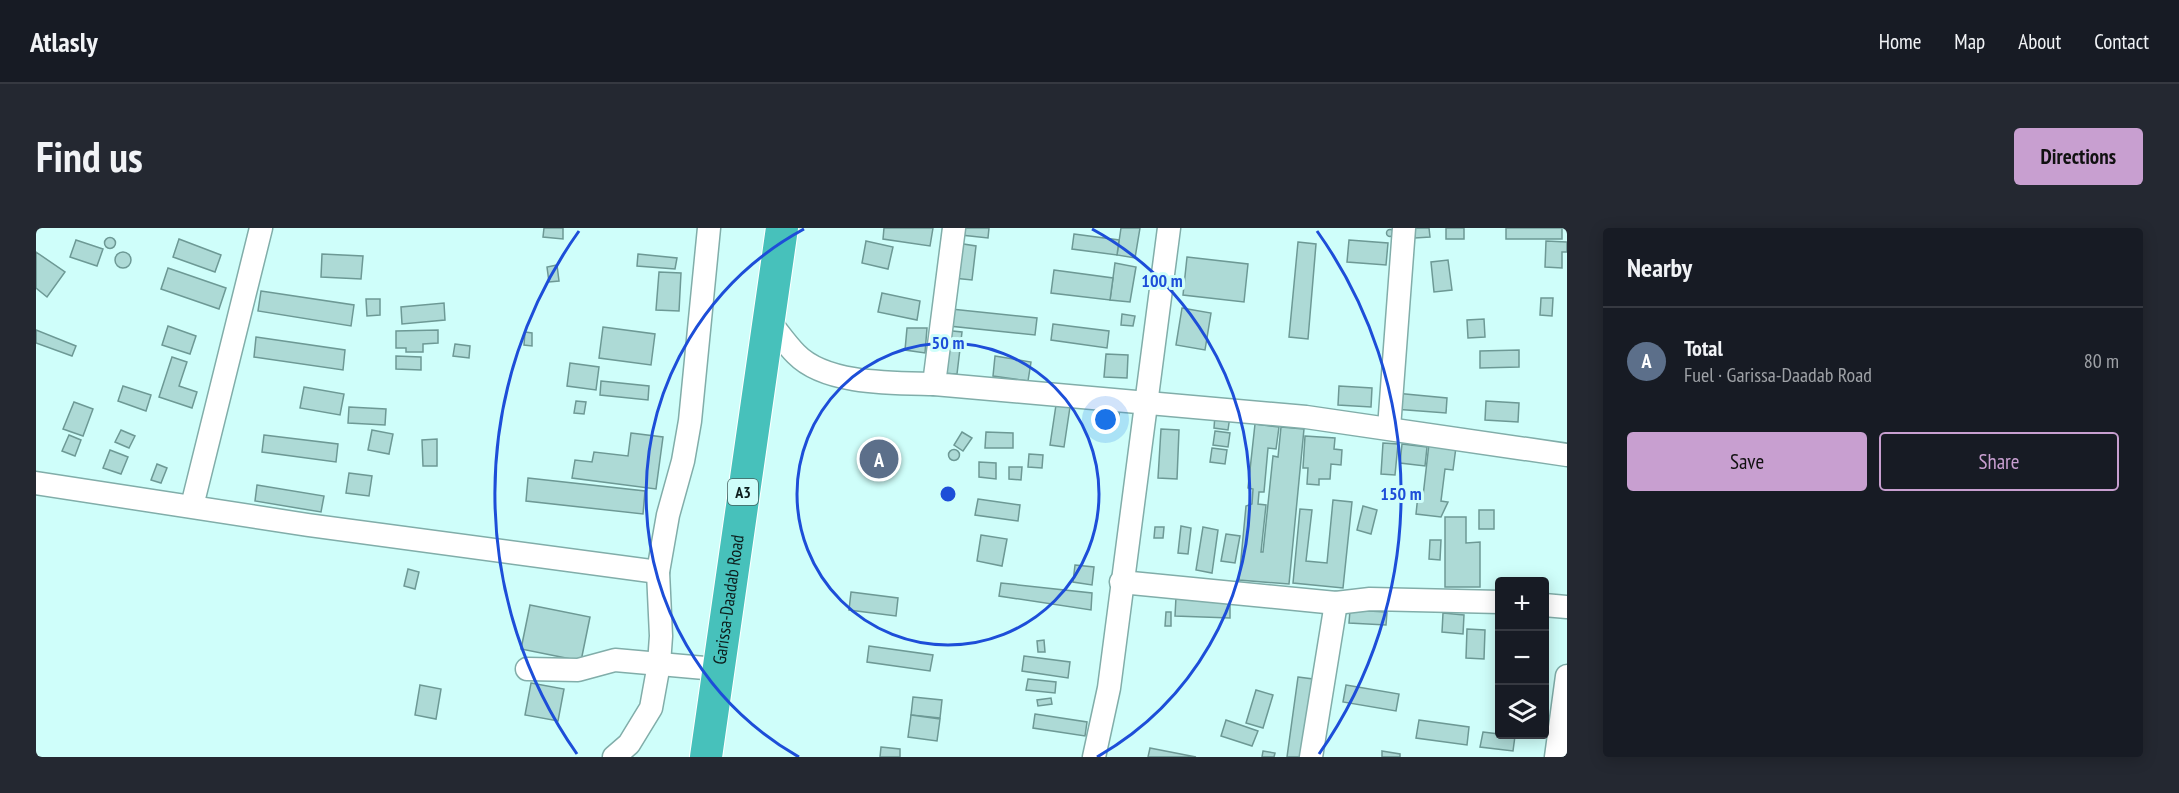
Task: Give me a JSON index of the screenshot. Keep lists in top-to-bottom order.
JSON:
{
  "streets": {
    "highway": ["A3", "Garissa-Daadab Road"]
  },
  "page": {
    "header": "Atlasly",
    "nav": [
      "Home",
      "Map",
      "About",
      "Contact"
    ],
    "buttons": [
      "Directions",
      ["Save", "Share"]
    ],
    "title": "Find us",
    "heading": "Nearby",
    "list": [
      {
        "mark": "A",
        "name": "Total",
        "note": "Fuel · Garissa-Daadab Road",
        "value": "80 m"
      }
    ],
    "pins": "A",
    "map_buttons": ["+", "−"]
  },
  "rings": ["100 m", "50 m", "150 m"]
}
